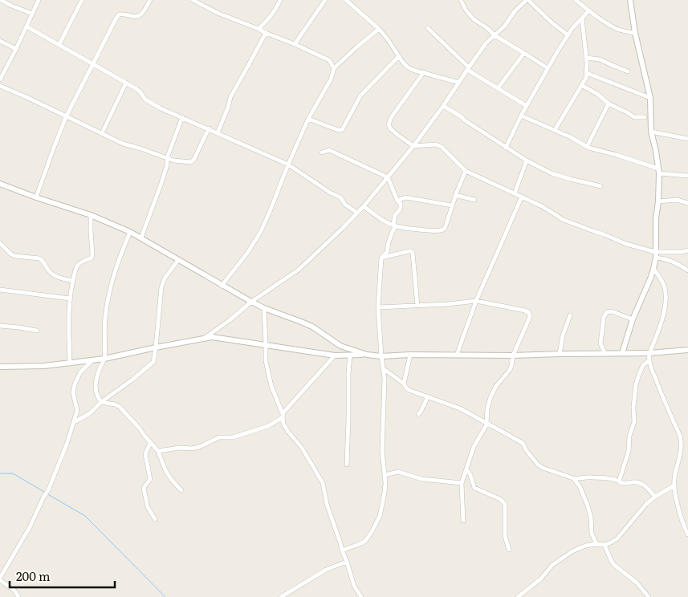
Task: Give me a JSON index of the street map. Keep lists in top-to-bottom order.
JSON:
{
  "scale_bar": "200 m"
}
